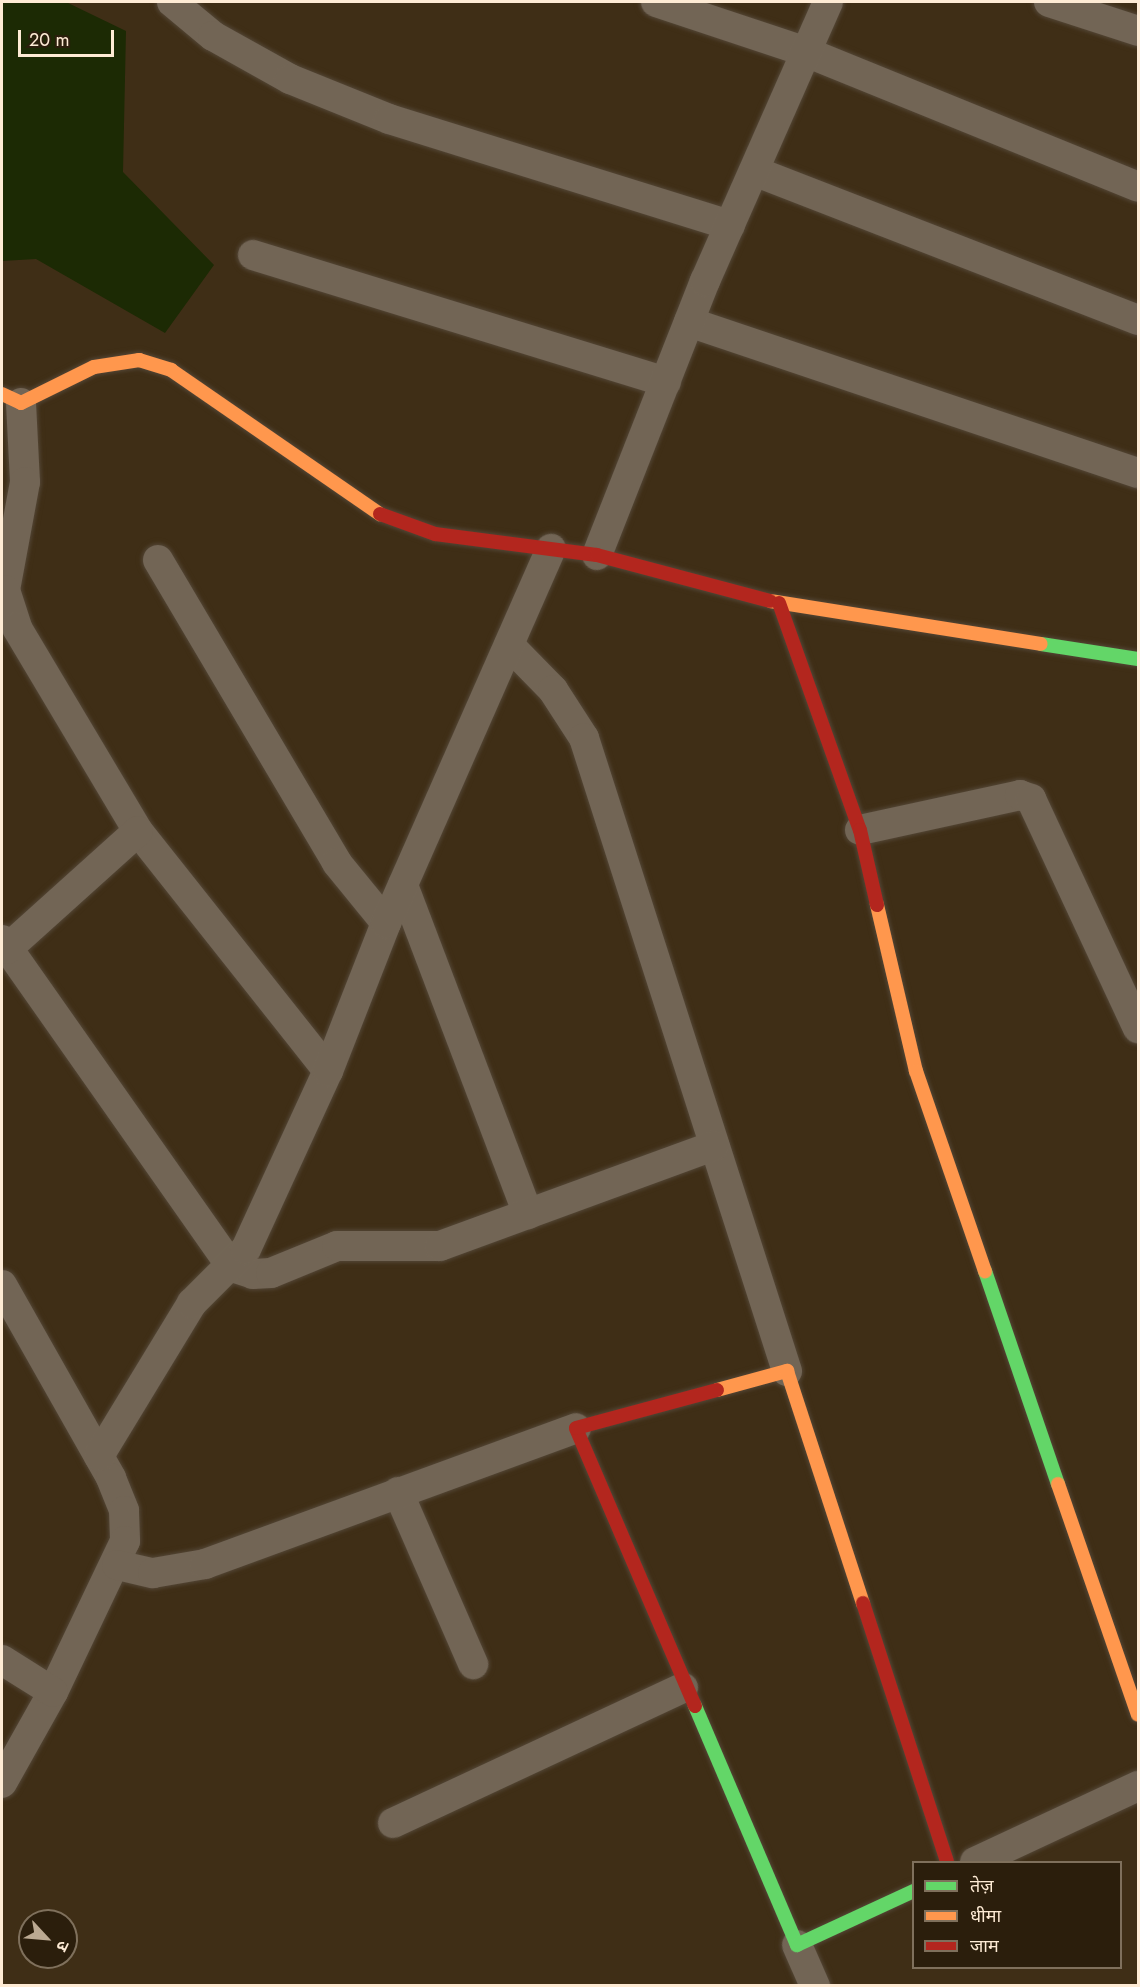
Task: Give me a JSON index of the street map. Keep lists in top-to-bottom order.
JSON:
{
  "legend": ["तेज़", "धीमा", "जाम"],
  "scale_bar": "20 m",
  "north": "bottom right"
}
